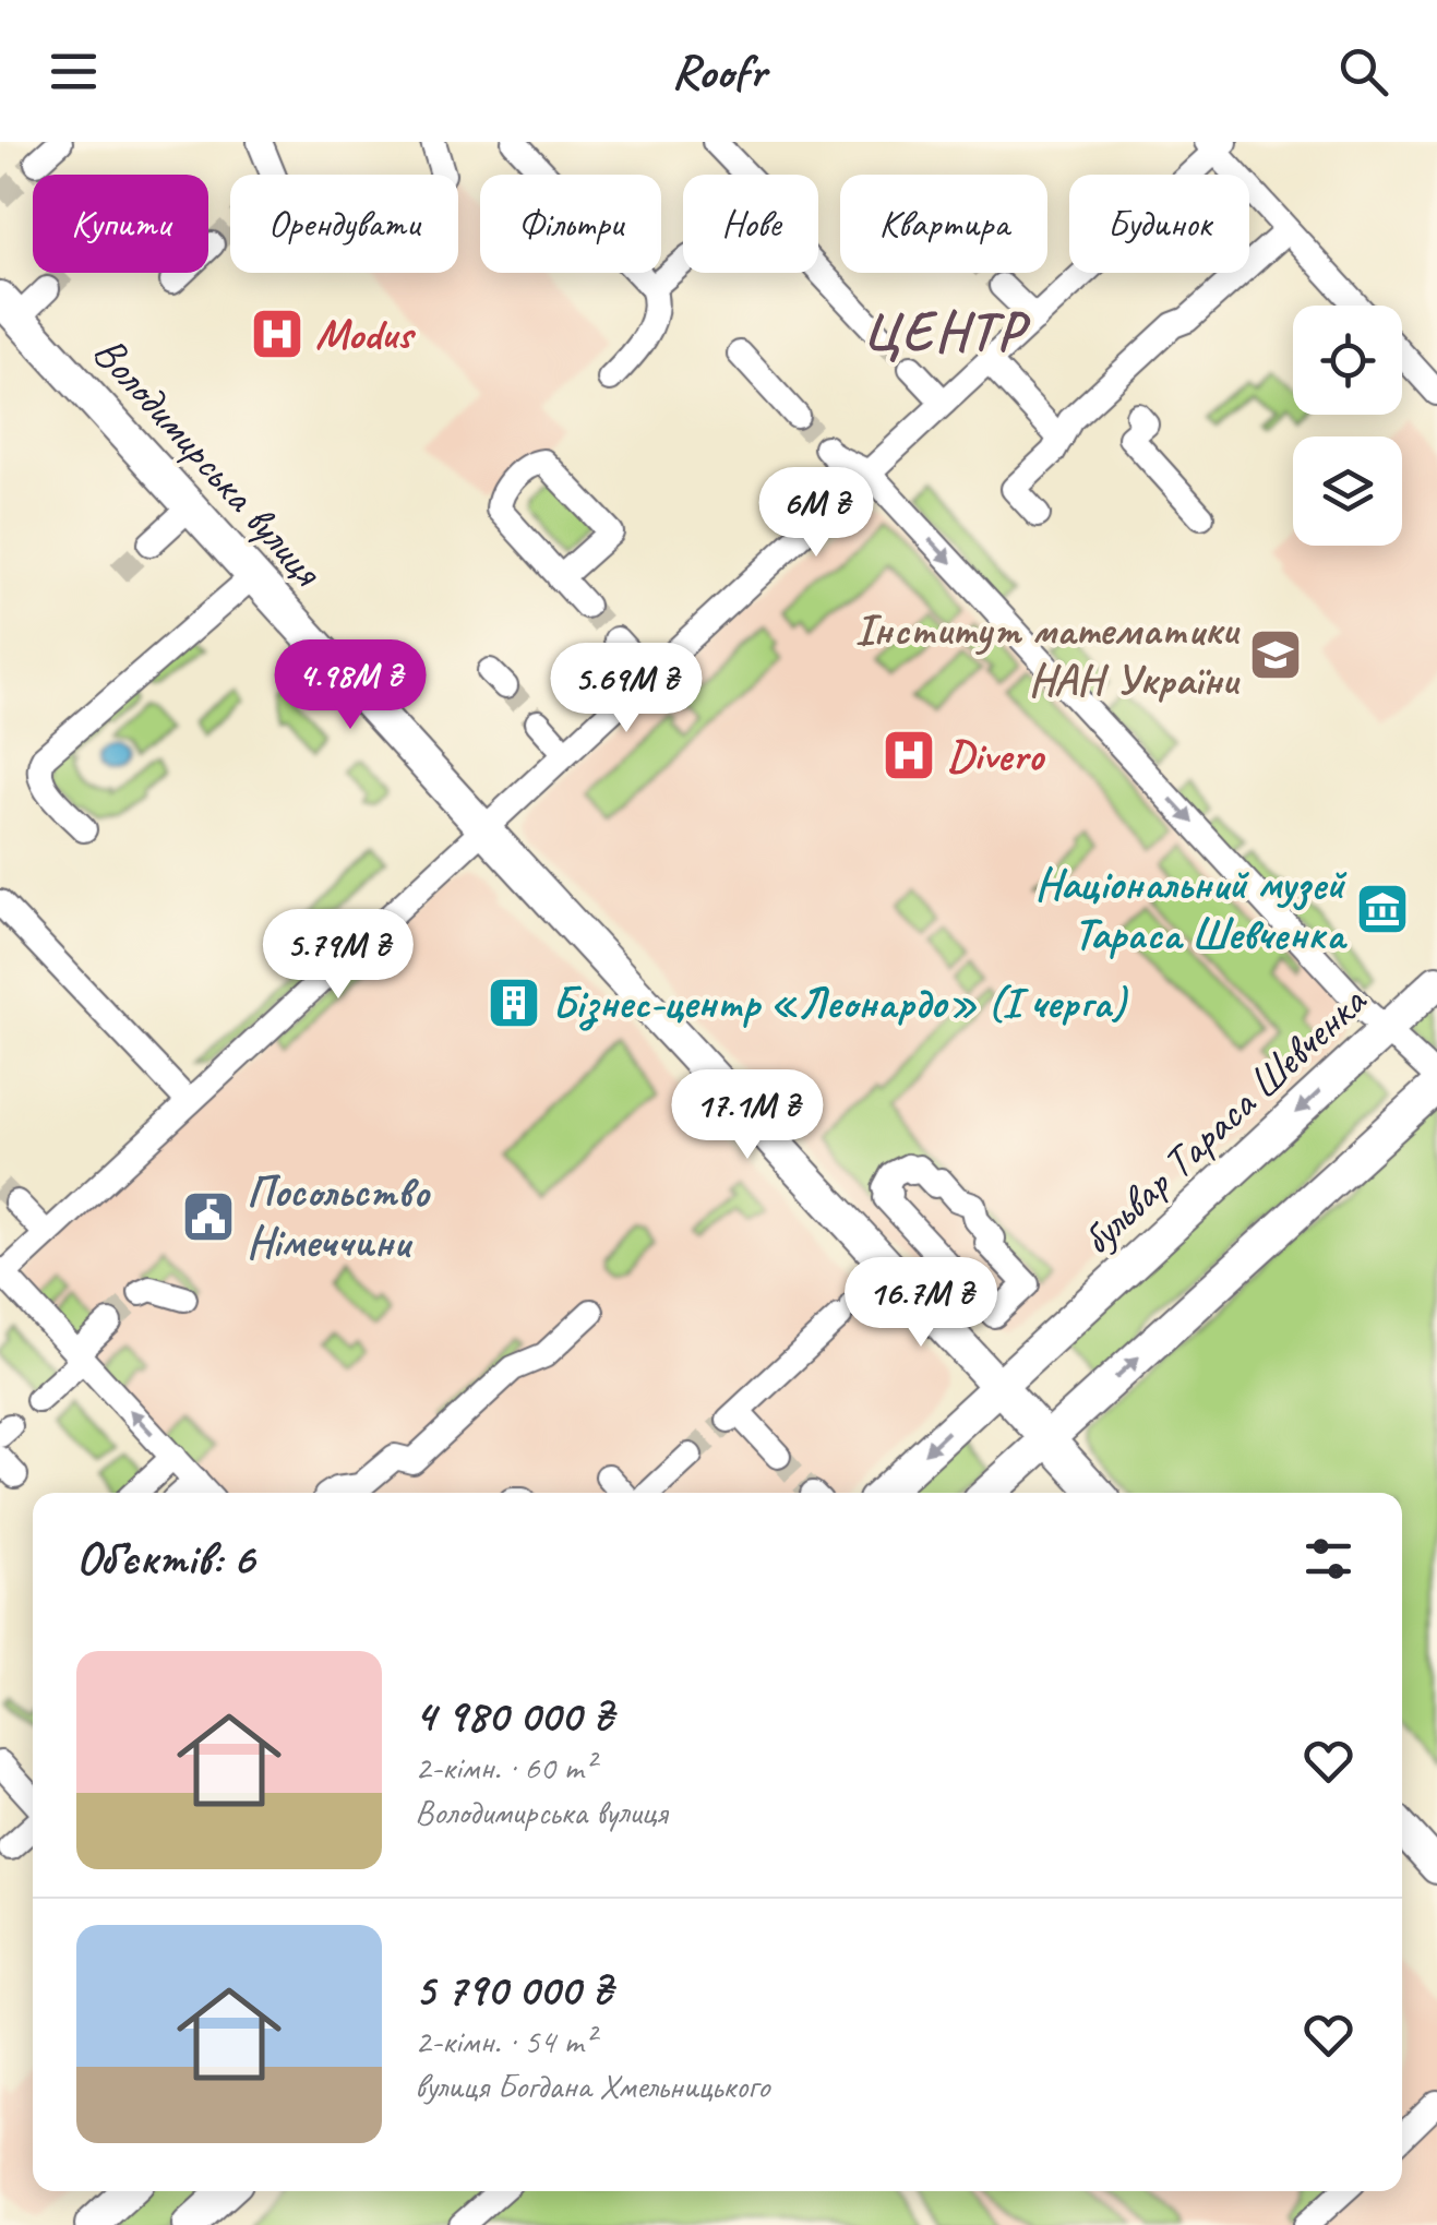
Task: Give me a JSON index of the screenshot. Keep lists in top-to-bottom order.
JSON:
{
  "streets": {
    "main road": ["Володимирська вулиця", "бульвар Тараса Шевченка"]
  },
  "crossings": [
    ["Володимирська вулиця", "бульвар Тараса Шевченка"]
  ],
  "districts": ["ЦЕНТР"],
  "places": {
    "hospital": ["Modus", "Divero"],
    "school or university": ["Інститут математики НАН України"],
    "museum": ["Національний музей Тараса Шевченка"],
    "building": ["Бізнес-центр «Леонардо» (I черга)"],
    "public building": ["Посольство Німеччини"]
  },
  "page": {
    "header": "Roofr",
    "chip": [
      "Купити",
      "Орендувати",
      "Фільтри",
      "Нове",
      "Квартира",
      "Будинок"
    ],
    "price": [
      "6M ₴",
      "4.98M ₴",
      "5.69M ₴",
      "5.79M ₴",
      "17.1M ₴",
      "16.7M ₴"
    ],
    "heading": "Об’єктів: 6",
    "list": [
      {
        "name": "4 980 000 ₴",
        "note": "2-кімн. · 60 m² · Володимирська вулиця"
      },
      {
        "name": "5 790 000 ₴",
        "note": "2-кімн. · 54 m² · вулиця Богдана Хмельницького"
      }
    ]
  }
}
